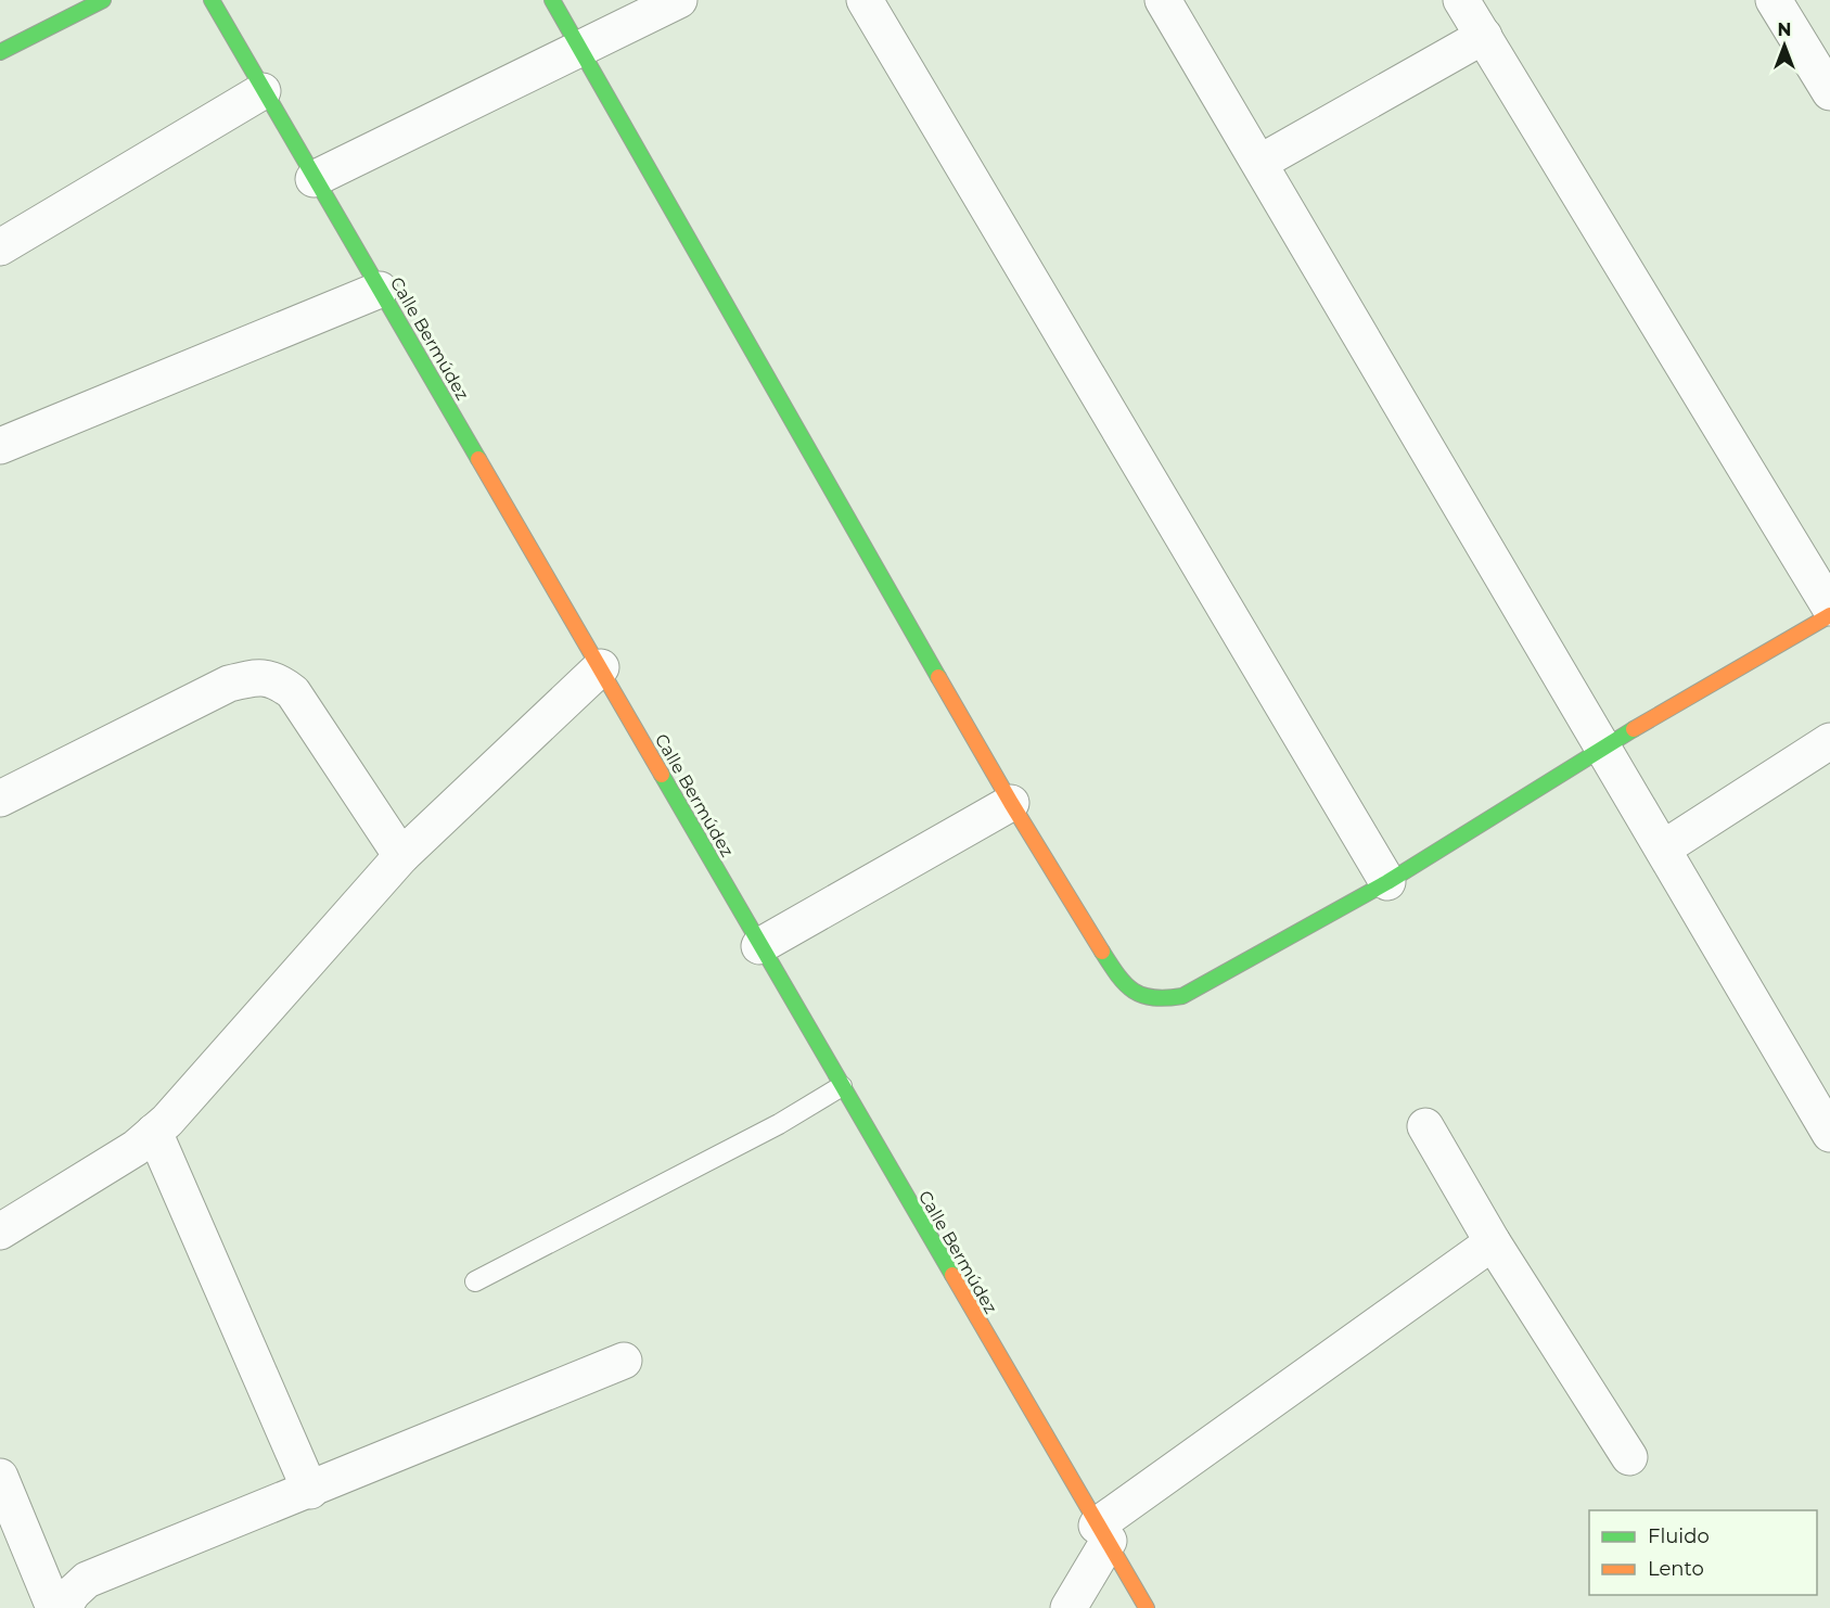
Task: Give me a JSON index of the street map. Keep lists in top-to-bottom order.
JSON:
{
  "streets": {
    "street": ["Calle Bermúdez"]
  },
  "legend": ["Fluido", "Lento"],
  "north": "top"
}
